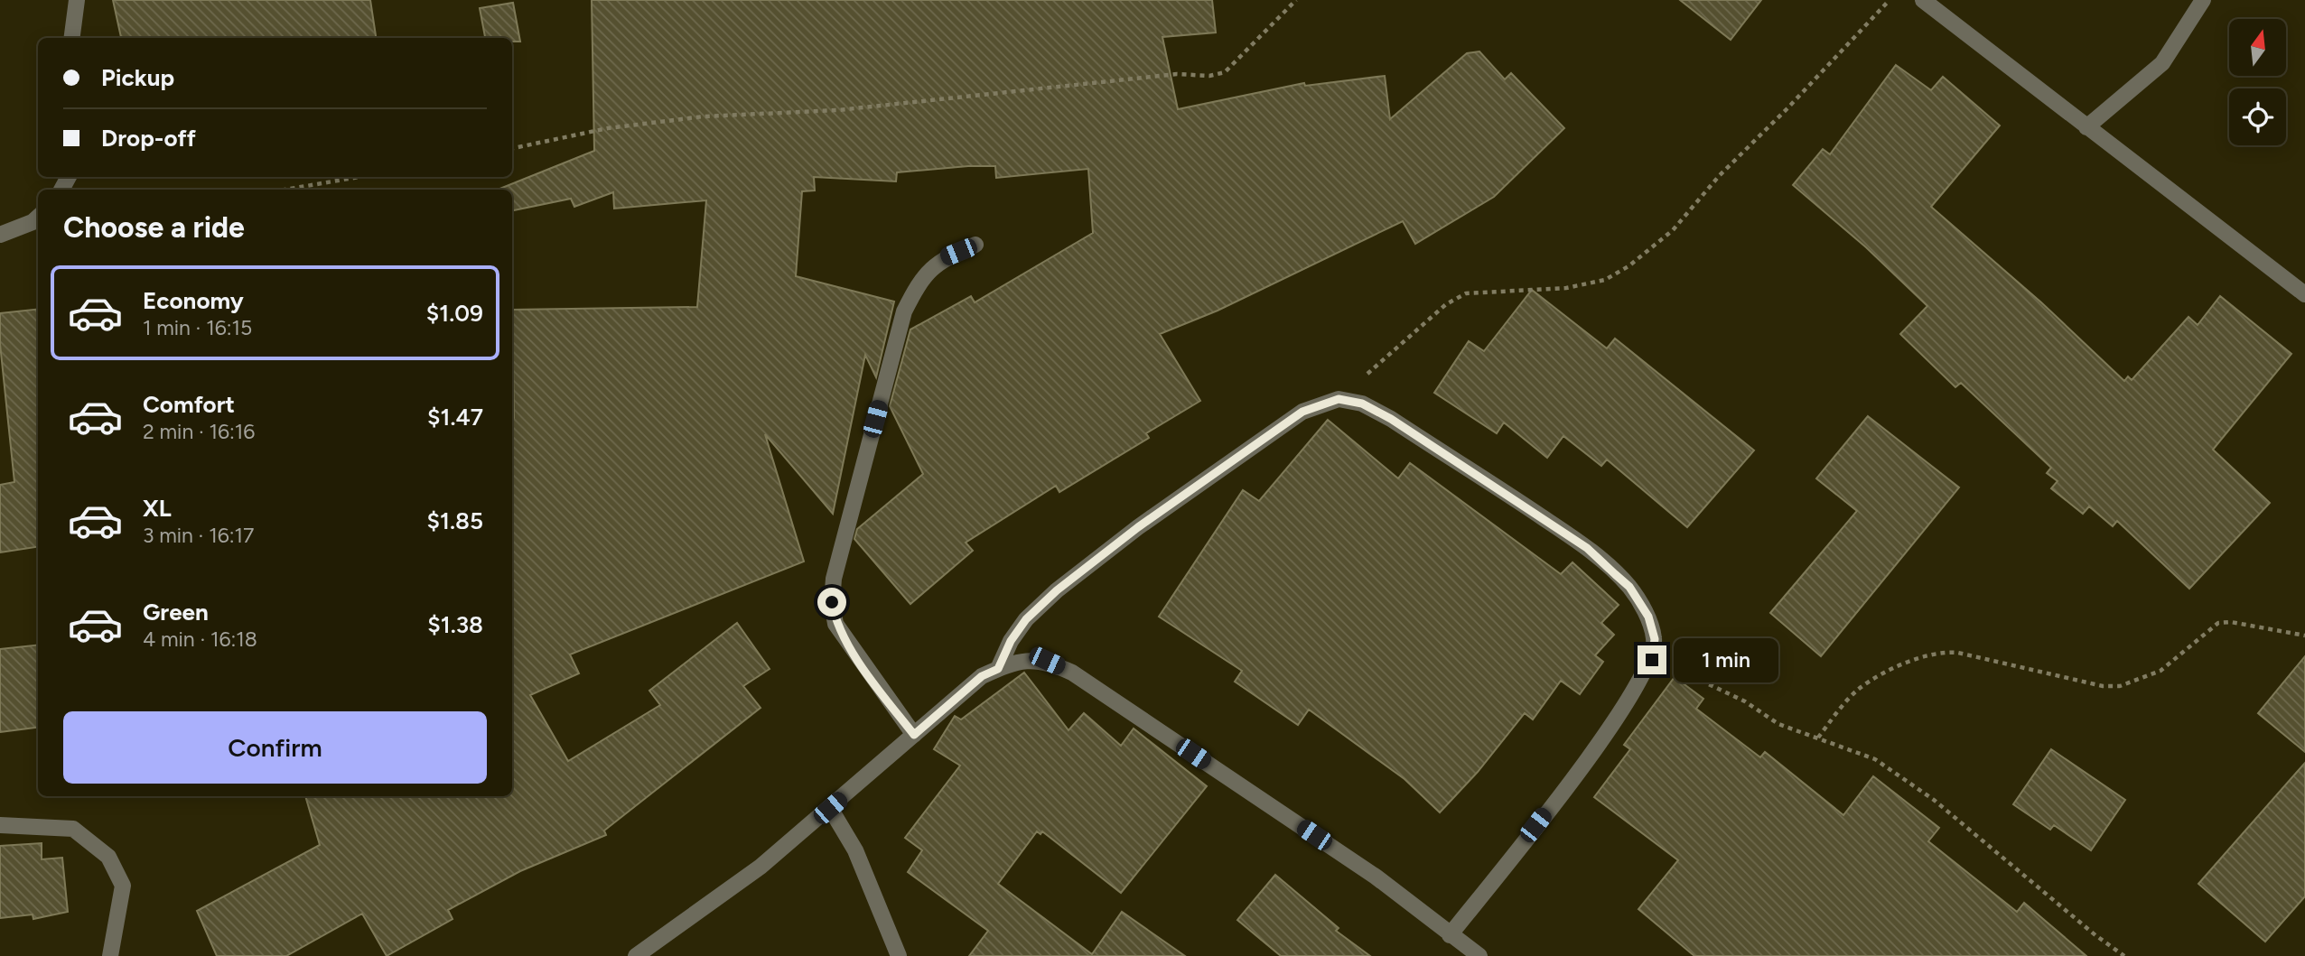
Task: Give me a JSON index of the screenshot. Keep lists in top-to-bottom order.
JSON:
{
  "north": "top",
  "page": {
    "banner": ["Pickup", "Drop-off"],
    "heading": "Choose a ride",
    "list": [
      {
        "name": "Economy",
        "note": "1 min · 16:15",
        "value": "$1.09"
      },
      {
        "name": "Comfort",
        "note": "2 min · 16:16",
        "value": "$1.47"
      },
      {
        "name": "XL",
        "note": "3 min · 16:17",
        "value": "$1.85"
      },
      {
        "name": "Green",
        "note": "4 min · 16:18",
        "value": "$1.38"
      }
    ],
    "bubble": "1 min",
    "buttons": "Confirm"
  }
}
